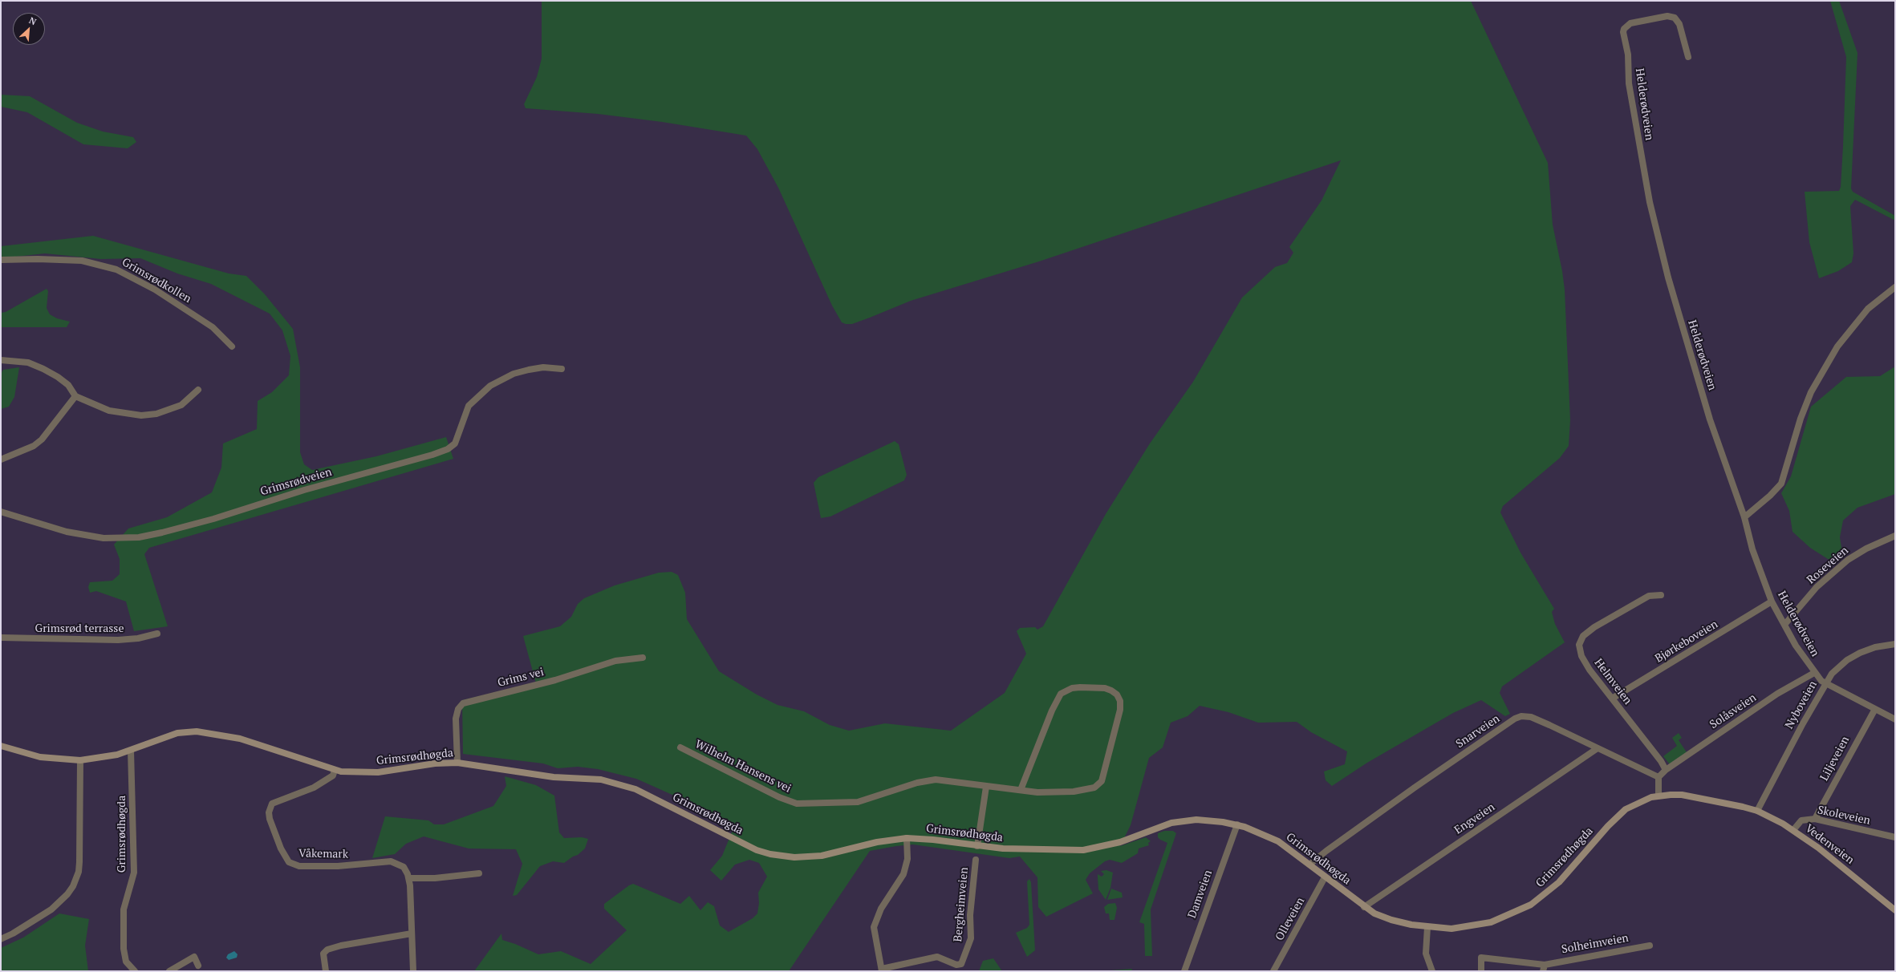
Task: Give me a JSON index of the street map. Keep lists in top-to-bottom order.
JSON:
{
  "streets": {
    "main road": ["Grimsrødhøgda", "Vedenveien"],
    "street": [
      "Helderødveien",
      "Grimsrødkollen",
      "Grimsrødveien",
      "Roseveien",
      "Grimsrød terrasse",
      "Bjørkeboveien",
      "Grims vei",
      "Helmveien",
      "Nyboveien",
      "Solåsveien",
      "Snarveien",
      "Liljeveien",
      "Wilhelm Hansens vei",
      "Skoleveien",
      "Engveien",
      "Våkemark",
      "Damveien",
      "Bergheimveien",
      "Olleveien",
      "Solheimveien"
    ]
  },
  "crossings": [
    ["Helderødveien", "Roseveien"],
    ["Helderødveien", "Bjørkeboveien"],
    ["Helderødveien", "Nyboveien"],
    ["Helderødveien", "Solåsveien"],
    ["Helderødveien", "Liljeveien"],
    ["Bjørkeboveien", "Helmveien"],
    ["Grims vei", "Grimsrødhøgda"],
    ["Helmveien", "Solåsveien"],
    ["Nyboveien", "Vedenveien"],
    ["Snarveien", "Grimsrødhøgda"],
    ["Snarveien", "Engveien"],
    ["Grimsrødhøgda", "Engveien"],
    ["Grimsrødhøgda", "Vedenveien"],
    ["Grimsrødhøgda", "Våkemark"],
    ["Grimsrødhøgda", "Damveien"],
    ["Grimsrødhøgda", "Bergheimveien"],
    ["Grimsrødhøgda", "Olleveien"],
    ["Liljeveien", "Skoleveien"],
    ["Skoleveien", "Vedenveien"]
  ],
  "north": "top right"
}
